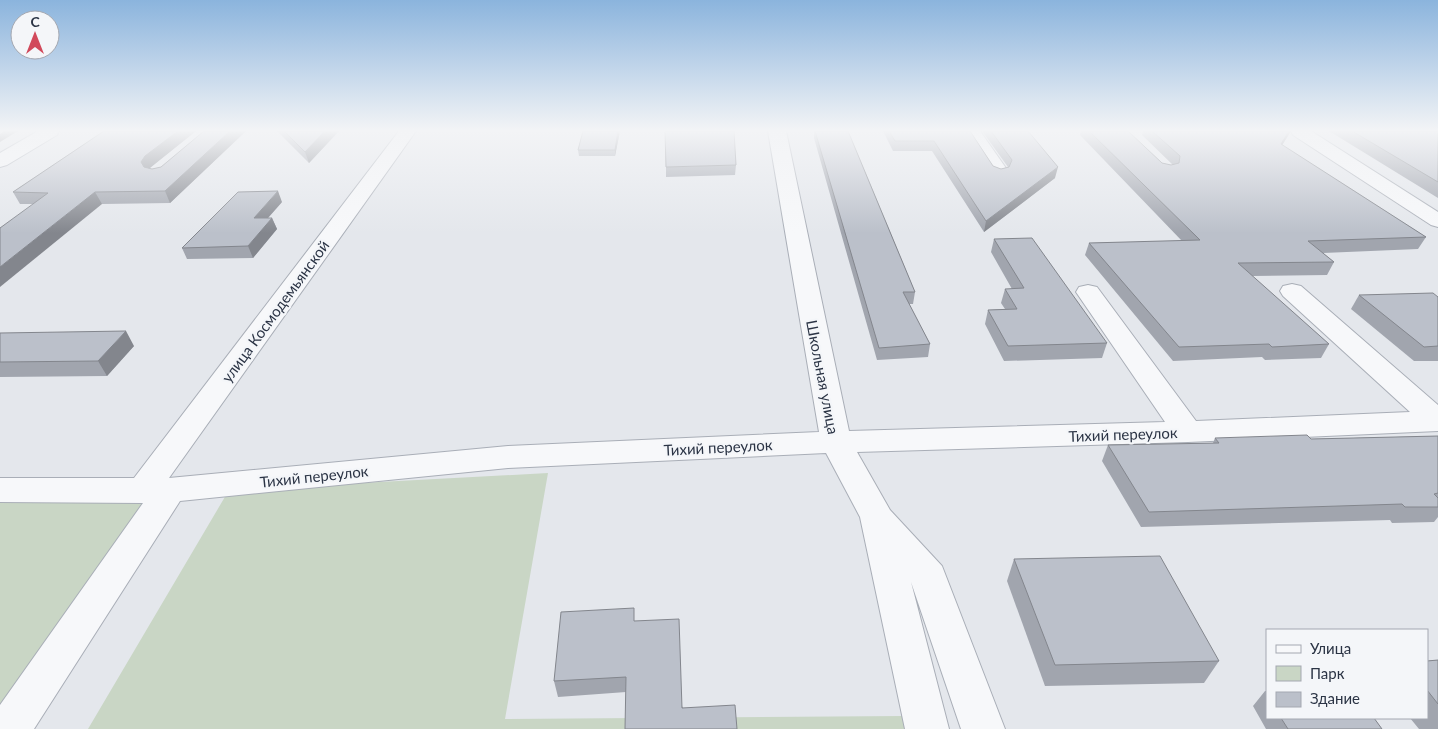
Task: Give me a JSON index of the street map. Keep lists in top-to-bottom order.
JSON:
{
  "streets": {
    "street": ["улица Космодемьянской", "Школьная улица", "Тихий переулок"]
  },
  "crossings": [
    ["улица Космодемьянской", "Тихий переулок"],
    ["Школьная улица", "Тихий переулок"]
  ],
  "legend": ["Улица", "Парк", "Здание"],
  "north": "top"
}
